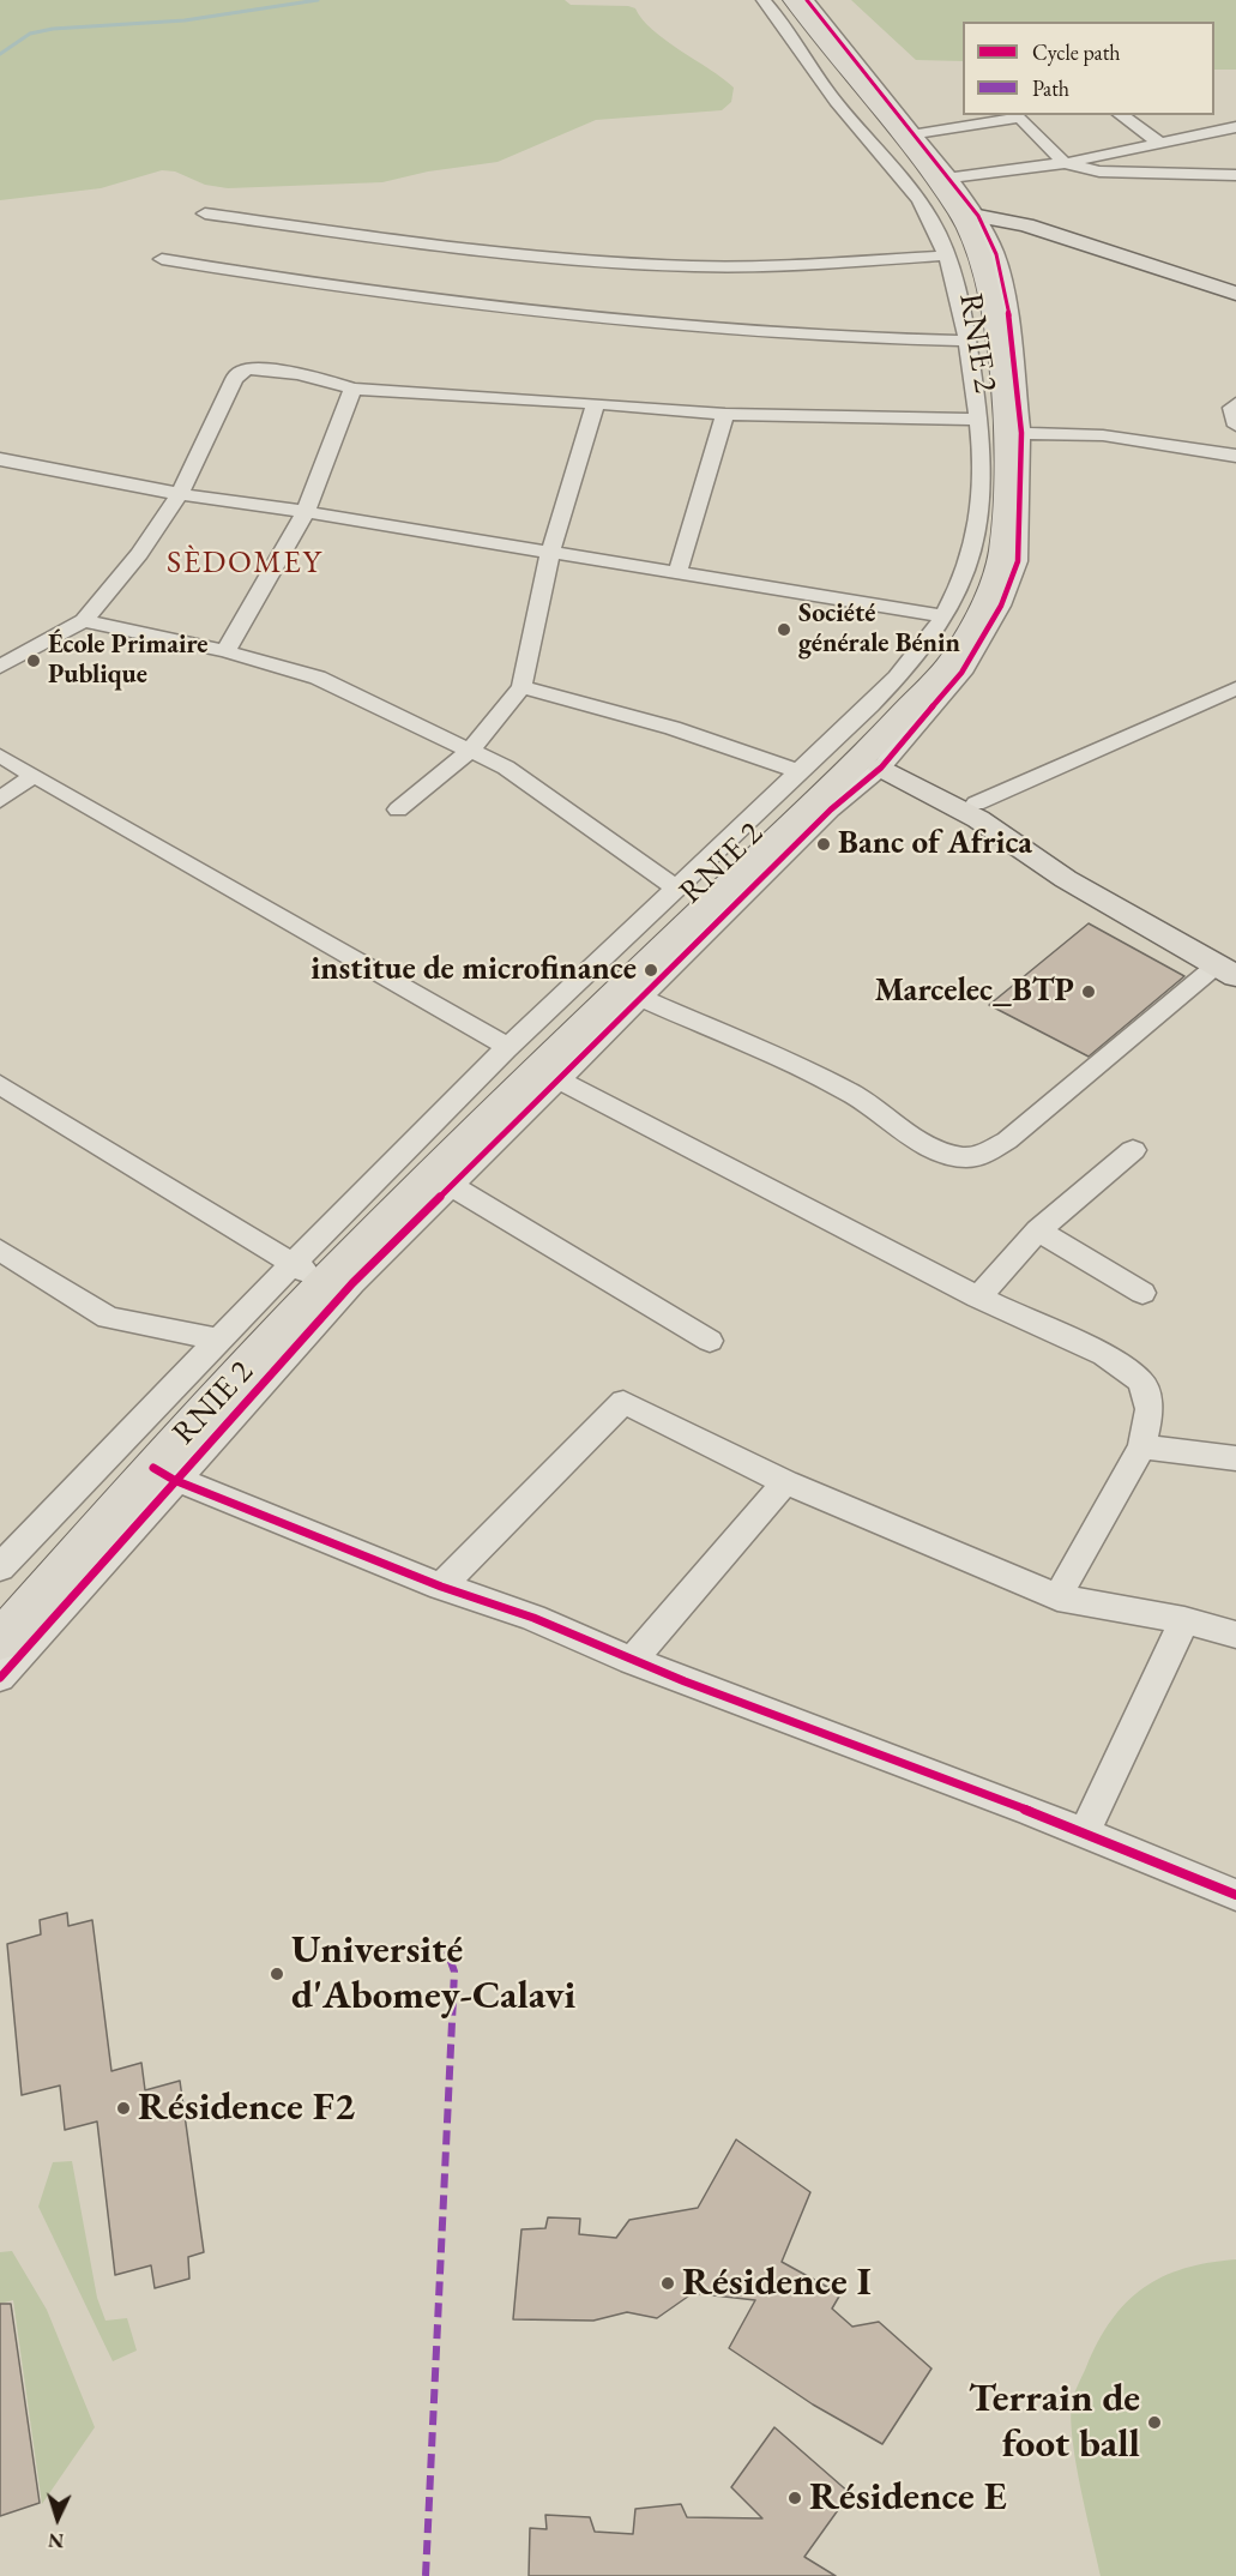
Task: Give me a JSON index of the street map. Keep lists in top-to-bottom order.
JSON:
{
  "streets": {
    "highway": ["RNIE 2"]
  },
  "districts": ["SÈDOMEY"],
  "places": [
    "Société générale Bénin",
    "École Primaire Publique",
    "Banc of Africa",
    "institue de microfinance",
    "Marcelec_BTP",
    "Université d'Abomey-Calavi",
    "Résidence F2",
    "Résidence I",
    "Terrain de foot ball",
    "Résidence E"
  ],
  "legend": ["Cycle path", "Path"],
  "north": "bottom"
}
